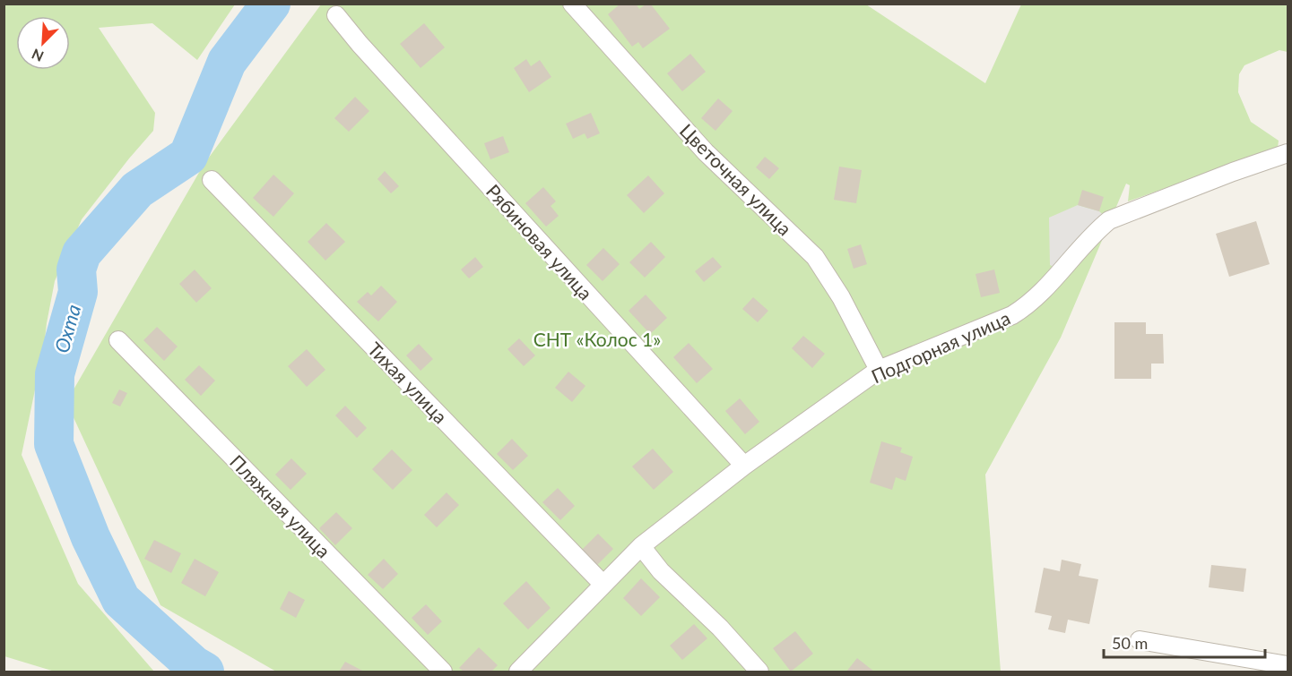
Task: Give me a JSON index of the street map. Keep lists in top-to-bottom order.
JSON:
{
  "streets": {
    "street": [
      "Цветочная улица",
      "Рябиновая улица",
      "Подгорная улица",
      "Тихая улица",
      "Пляжная улица"
    ]
  },
  "crossings": [
    ["Цветочная улица", "Подгорная улица"],
    ["Рябиновая улица", "Подгорная улица"],
    ["Подгорная улица", "Тихая улица"]
  ],
  "water": ["Охта"],
  "parks": ["СНТ «Колос 1»"],
  "scale_bar": "50 m",
  "north": "bottom left"
}
